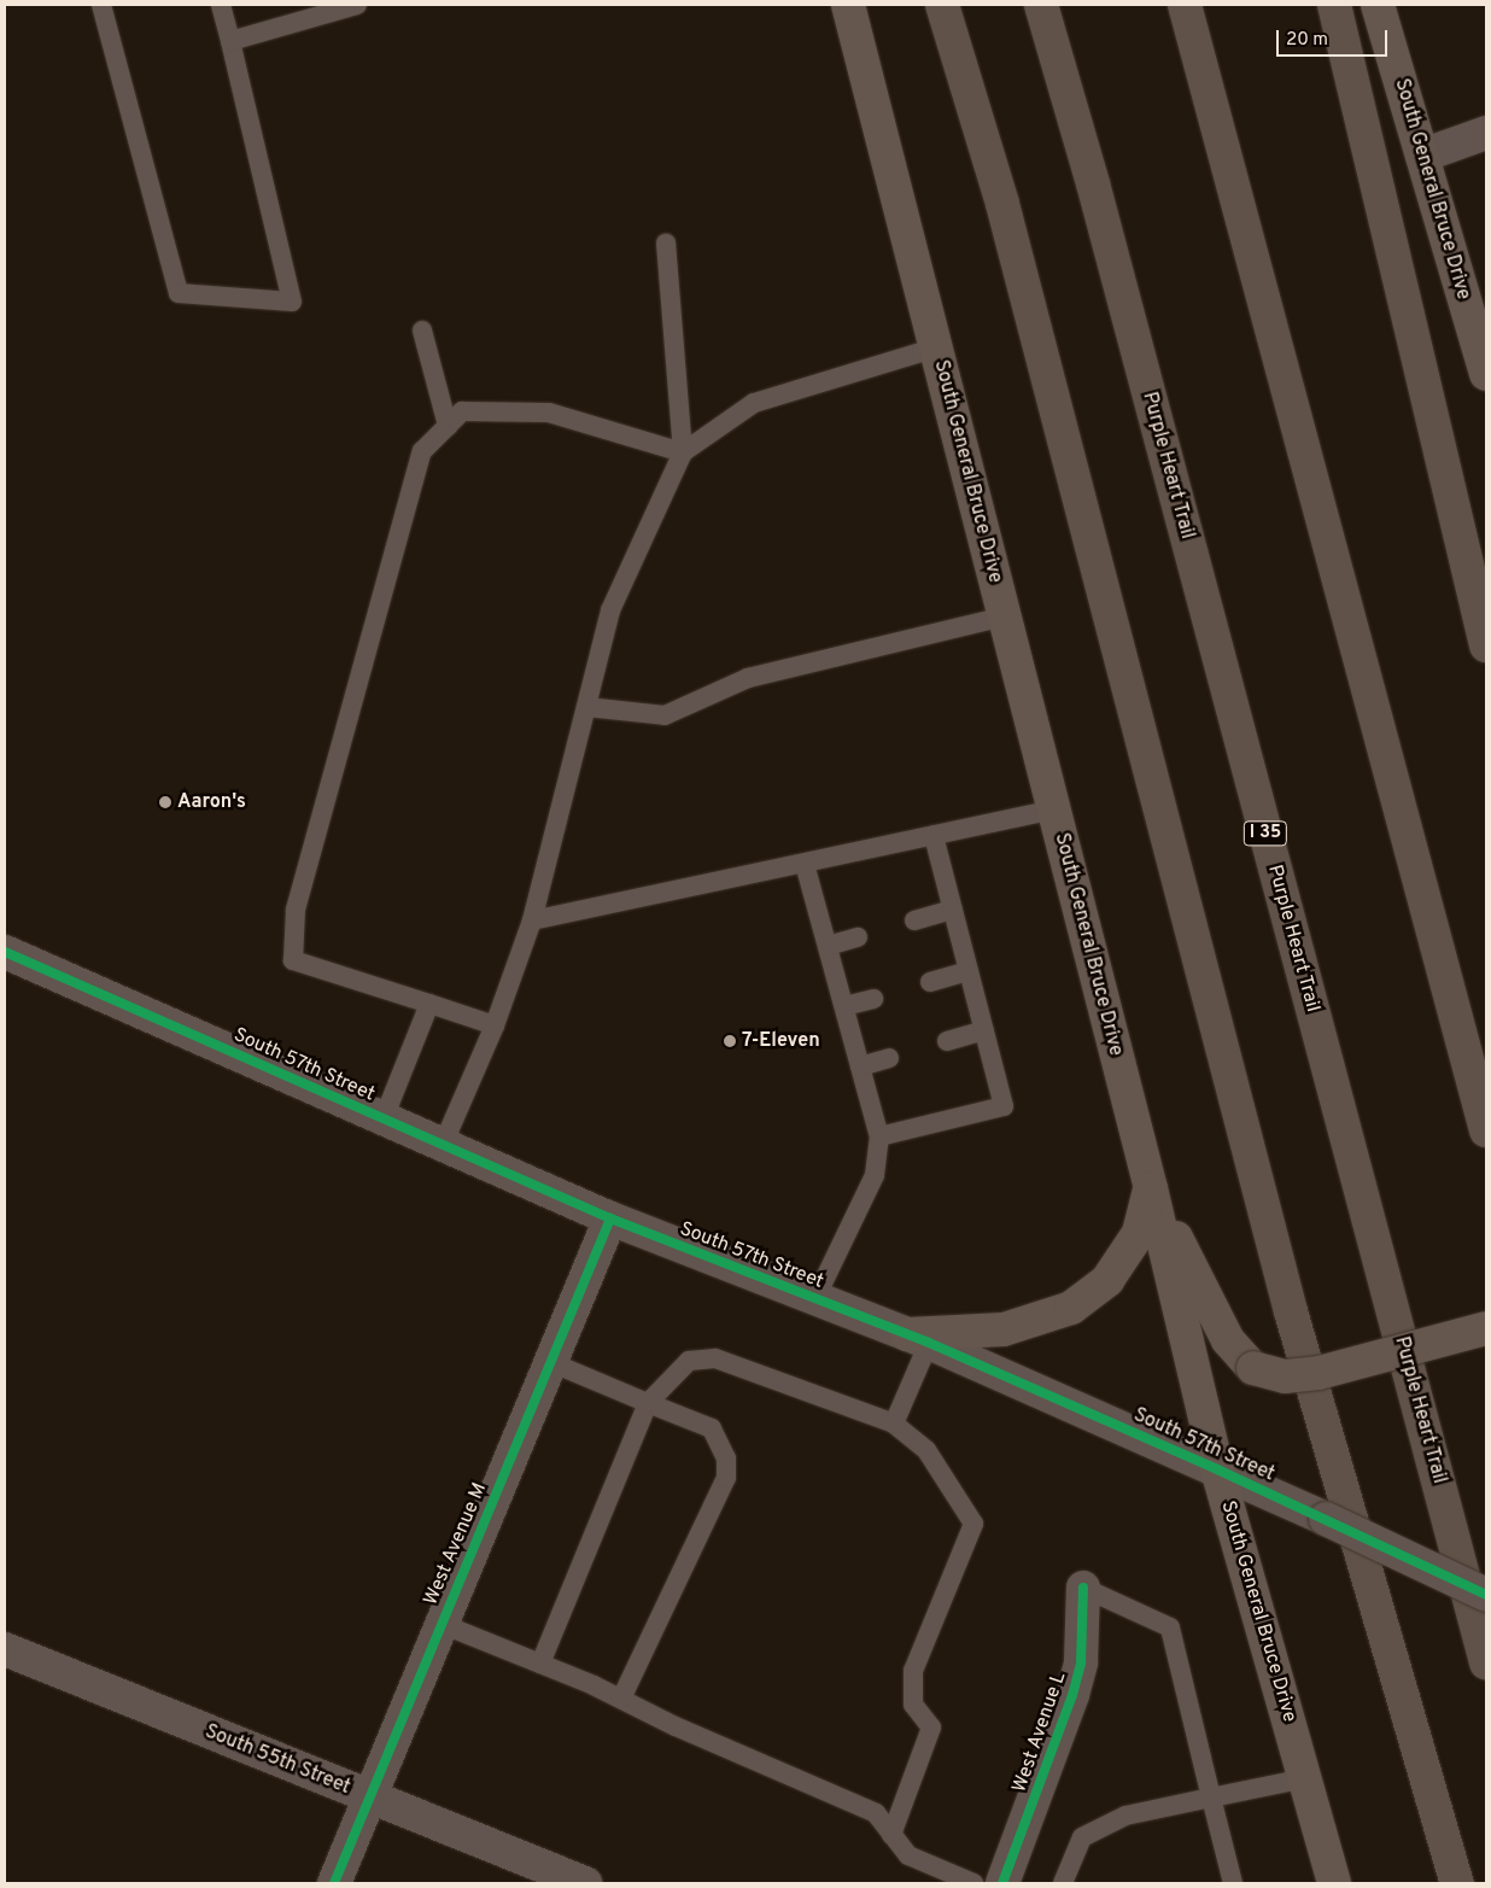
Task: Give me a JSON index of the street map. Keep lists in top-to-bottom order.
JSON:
{
  "streets": {
    "highway": ["Purple Heart Trail", "I 35"],
    "main road": ["South General Bruce Drive"],
    "street": [
      "South 57th Street",
      "West Avenue M",
      "West Avenue L",
      "South 55th Street"
    ]
  },
  "crossings": [
    ["South General Bruce Drive", "South 57th Street"],
    ["South 57th Street", "West Avenue M"],
    ["West Avenue M", "South 55th Street"]
  ],
  "places": ["Aaron's", "7-Eleven"],
  "scale_bar": "20 m"
}
